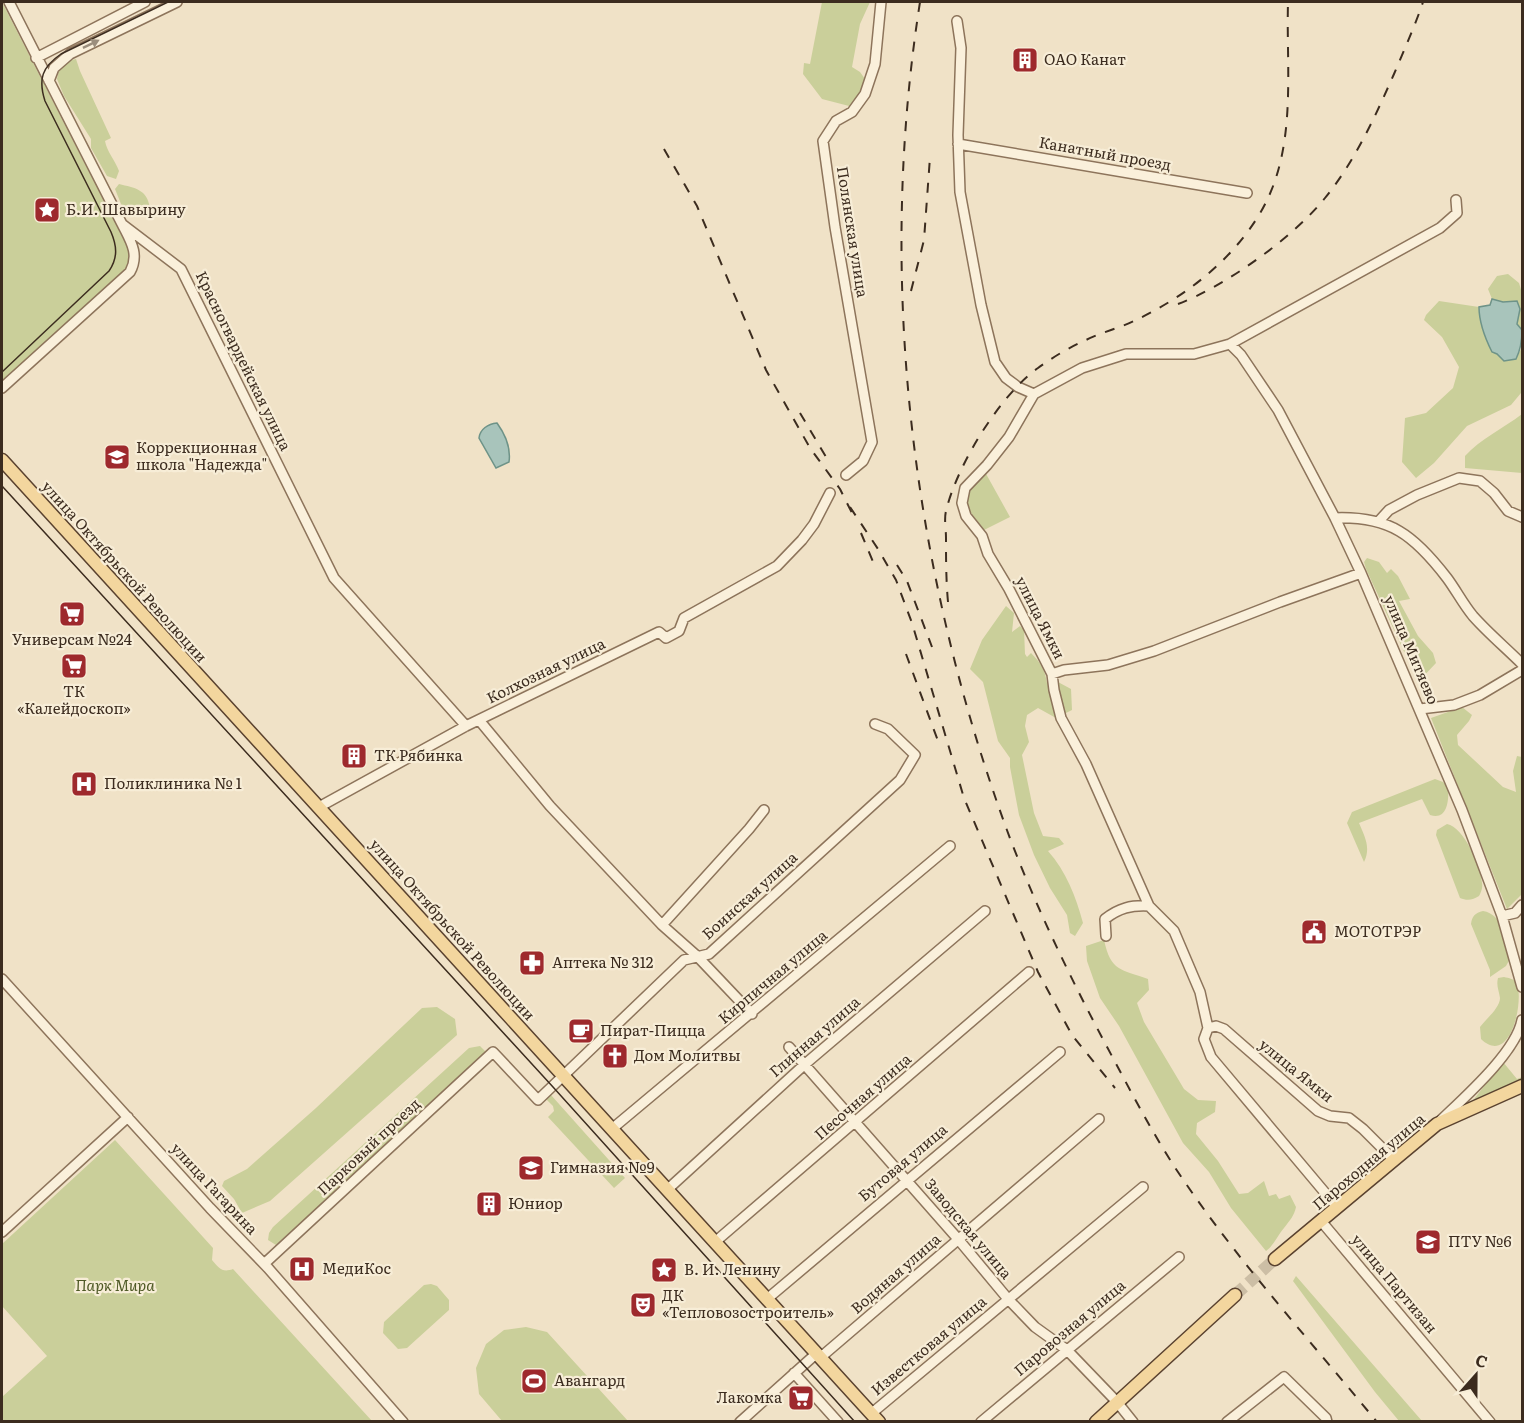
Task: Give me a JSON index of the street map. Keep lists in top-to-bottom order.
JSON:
{
  "streets": {
    "main road": ["улица Октябрьской Революции", "Пароходная улица"],
    "street": [
      "Канатный проезд",
      "Полянская улица",
      "Красногвардейская улица",
      "улица Ямки",
      "улица Митяево",
      "Колхозная улица",
      "Боинская улица",
      "Кирпичная улица",
      "Глинная улица",
      "Песочная улица",
      "Парковый проезд",
      "Бутовая улица",
      "улица Гагарина",
      "Заводская улица",
      "Водяная улица",
      "улица Партизан",
      "Паровозная улица",
      "Известковая улица"
    ]
  },
  "crossings": [
    ["Красногвардейская улица", "Колхозная улица"],
    ["улица Октябрьской Революции", "Колхозная улица"],
    ["улица Октябрьской Революции", "Боинская улица"],
    ["улица Октябрьской Революции", "Кирпичная улица"],
    ["улица Октябрьской Революции", "Глинная улица"],
    ["улица Октябрьской Революции", "Песочная улица"],
    ["улица Октябрьской Революции", "Бутовая улица"],
    ["улица Октябрьской Революции", "Водяная улица"],
    ["улица Октябрьской Революции", "Известковая улица"],
    ["улица Ямки", "Пароходная улица"],
    ["Боинская улица", "Парковый проезд"],
    ["Глинная улица", "Заводская улица"],
    ["Песочная улица", "Заводская улица"],
    ["Парковый проезд", "улица Гагарина"],
    ["Пароходная улица", "улица Партизан"],
    ["Бутовая улица", "Заводская улица"],
    ["Заводская улица", "Водяная улица"],
    ["Заводская улица", "Паровозная улица"],
    ["Заводская улица", "Известковая улица"]
  ],
  "parks": ["Парк Мира"],
  "places": {
    "building": ["ОАО Канат", "ТК Рябинка", "Юниор"],
    "place": ["Б.И. Шавырину", "В. И. Ленину"],
    "school or university": ["Коррекционная школа \"Надежда\"", "Гимназия №9", "ПТУ №6"],
    "supermarket": ["Универсам №24", "ТК «Калейдоскоп»", "Лакомка"],
    "hospital": ["Поликлиника № 1", "МедиКос"],
    "public building": ["МОТОТРЭР"],
    "pharmacy": ["Аптека № 312"],
    "cafe": ["Пират-Пицца"],
    "church": ["Дом Молитвы"],
    "theatre": ["ДК «Тепловозостроитель»"],
    "sports": ["Авангард"]
  },
  "north": "top"
}
